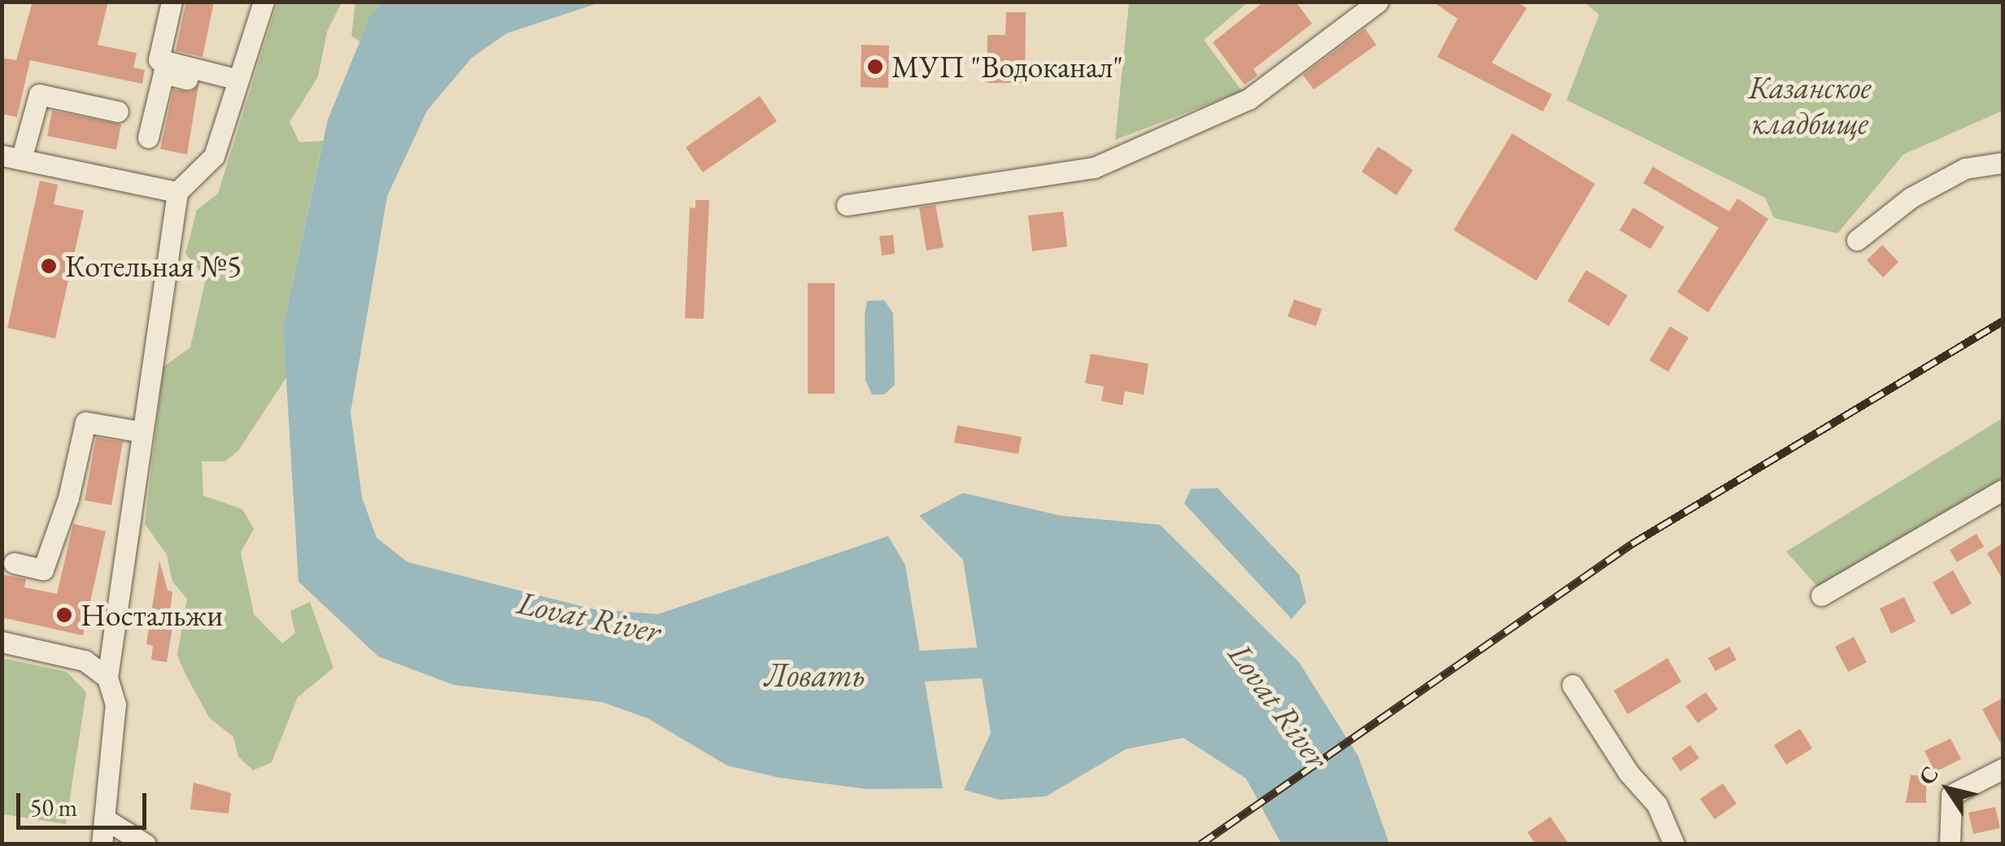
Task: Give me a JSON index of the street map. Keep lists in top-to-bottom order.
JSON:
{
  "water": ["Lovat River", "Ловать"],
  "parks": ["Казанское кладбище"],
  "places": ["МУП \"Водоканал\"", "Котельная №5", "Ностальжи"],
  "scale_bar": "50 m",
  "north": "top left"
}
